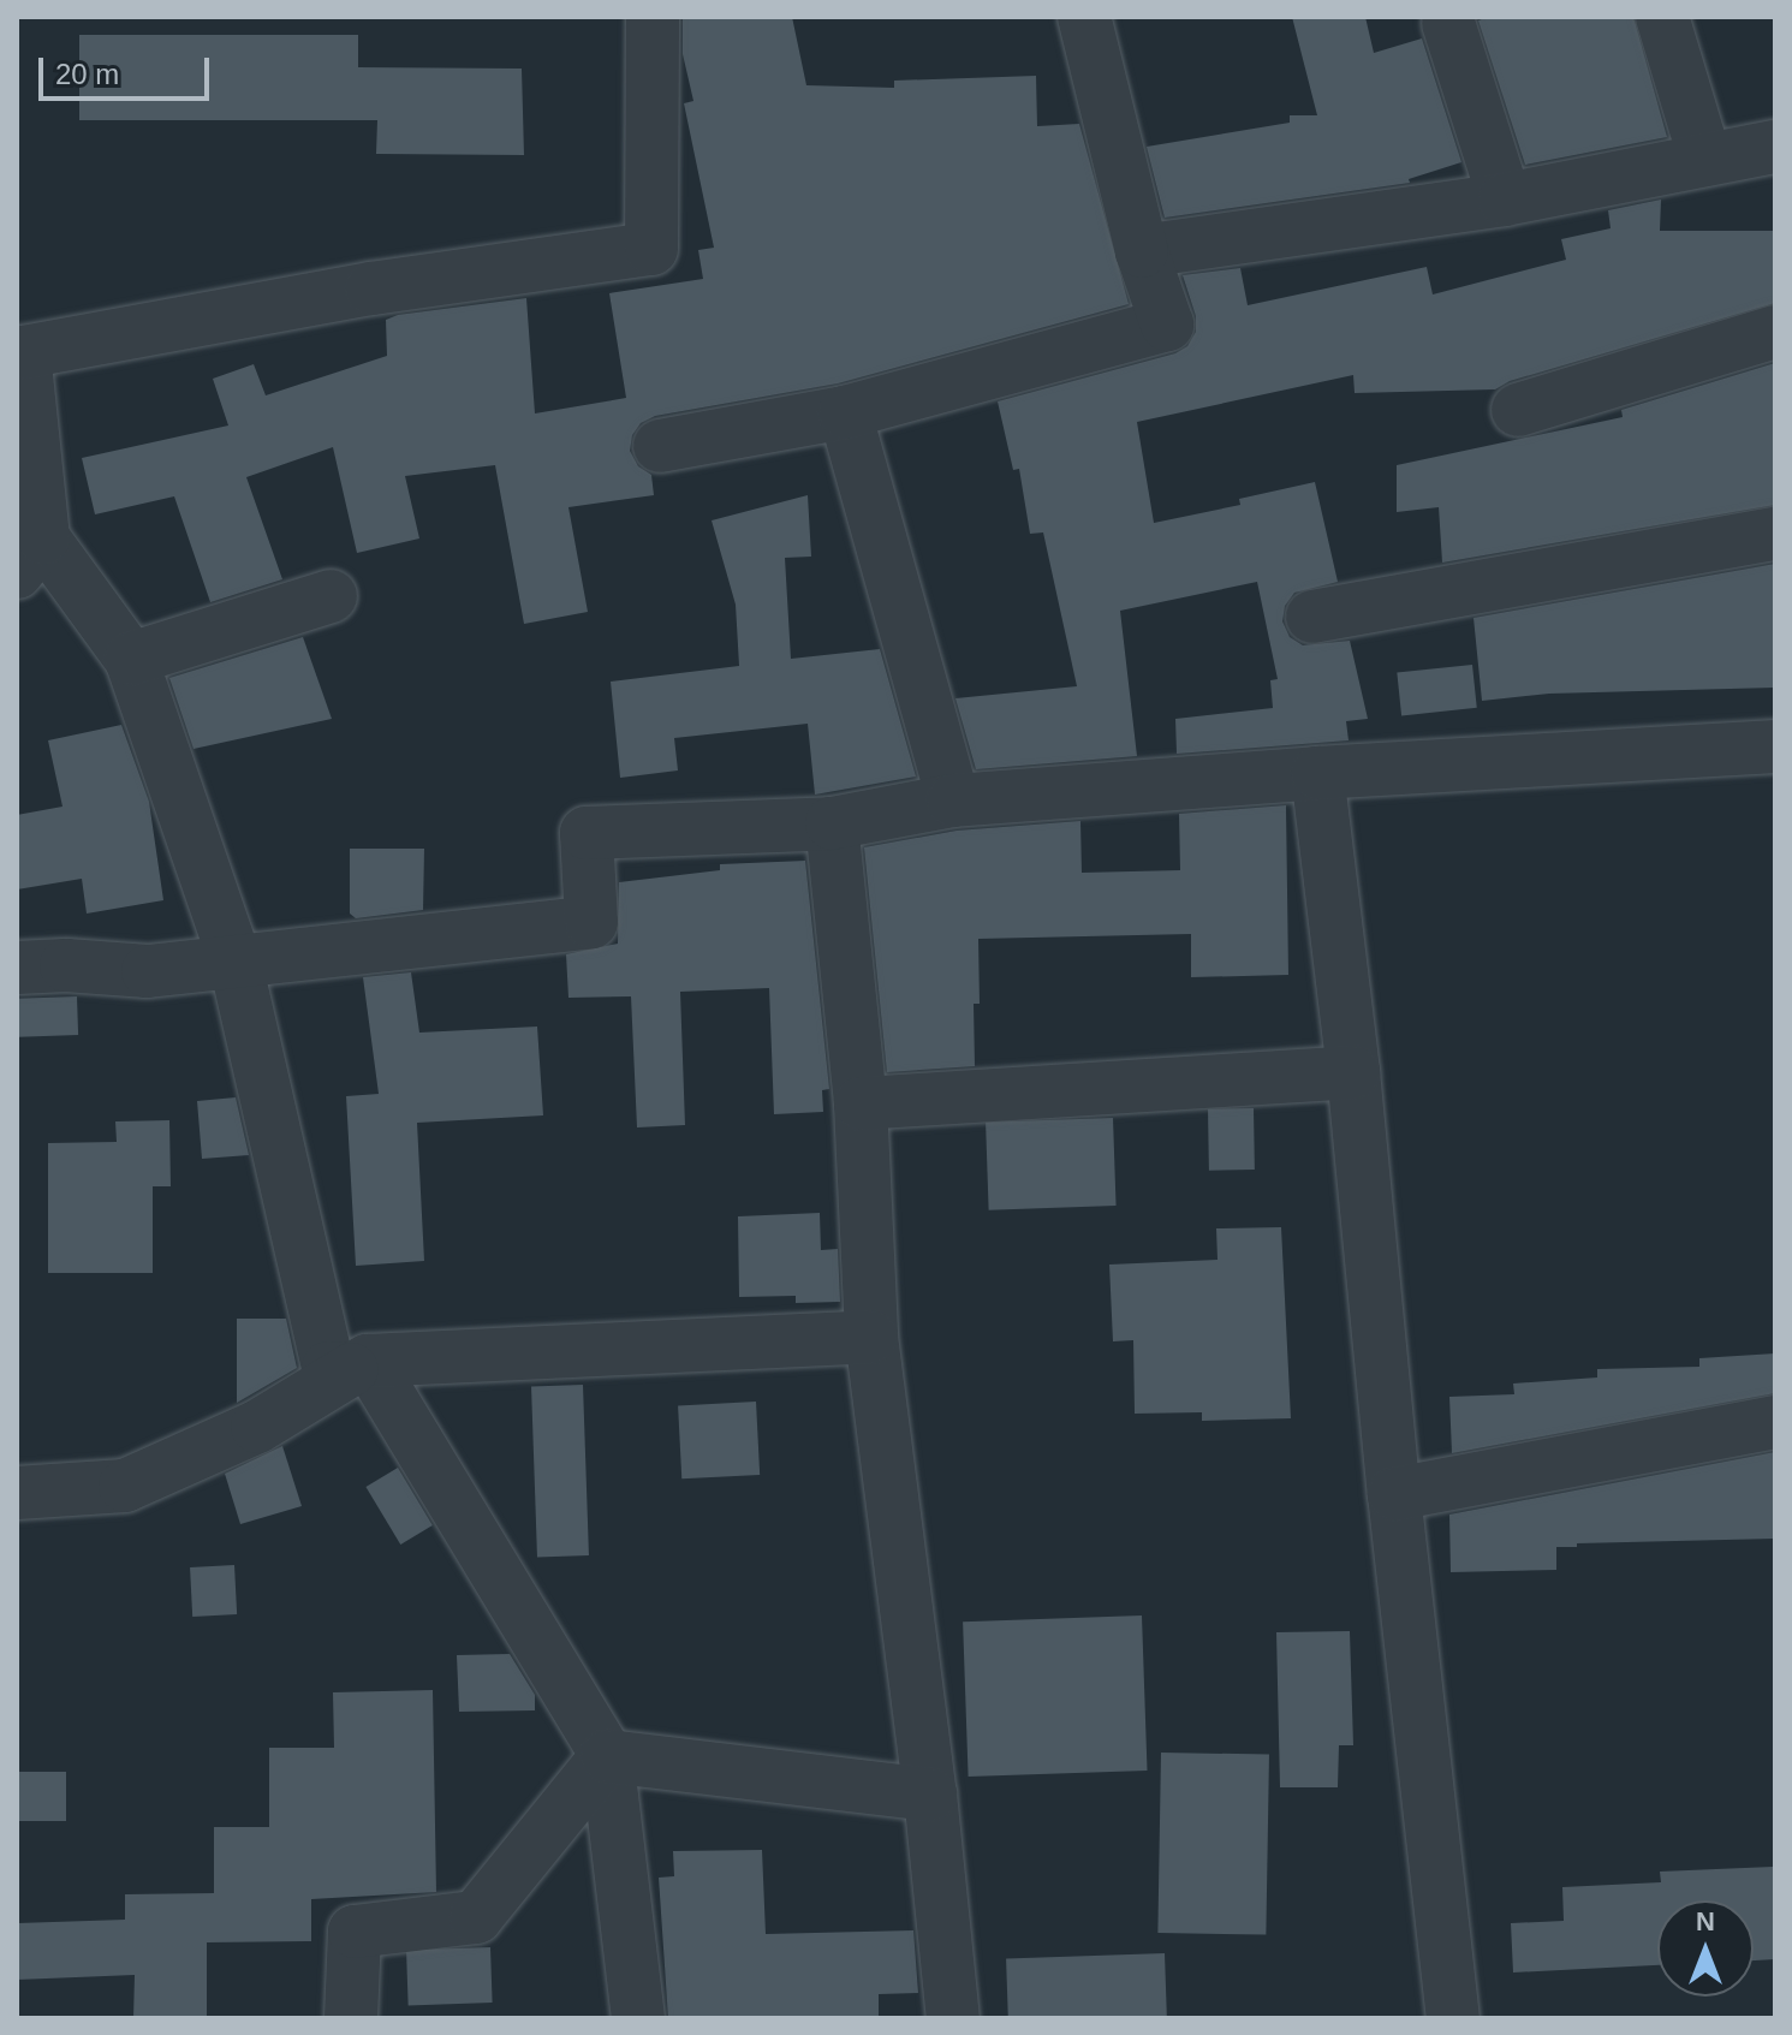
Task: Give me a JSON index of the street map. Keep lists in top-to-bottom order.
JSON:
{
  "scale_bar": "20 m",
  "north": "top"
}
